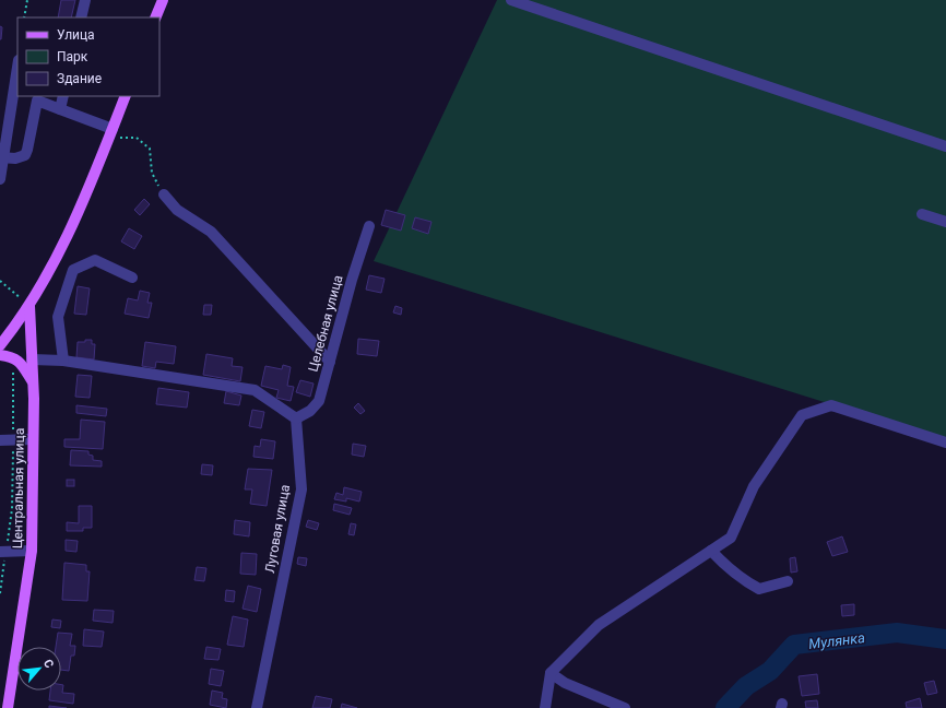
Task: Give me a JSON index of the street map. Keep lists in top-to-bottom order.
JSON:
{
  "streets": {
    "main road": ["Центральная улица"],
    "street": ["Целебная улица", "Луговая улица"]
  },
  "crossings": [
    ["Целебная улица", "Луговая улица"]
  ],
  "water": ["Мулянка"],
  "legend": ["Улица", "Парк", "Здание"],
  "north": "top right"
}
